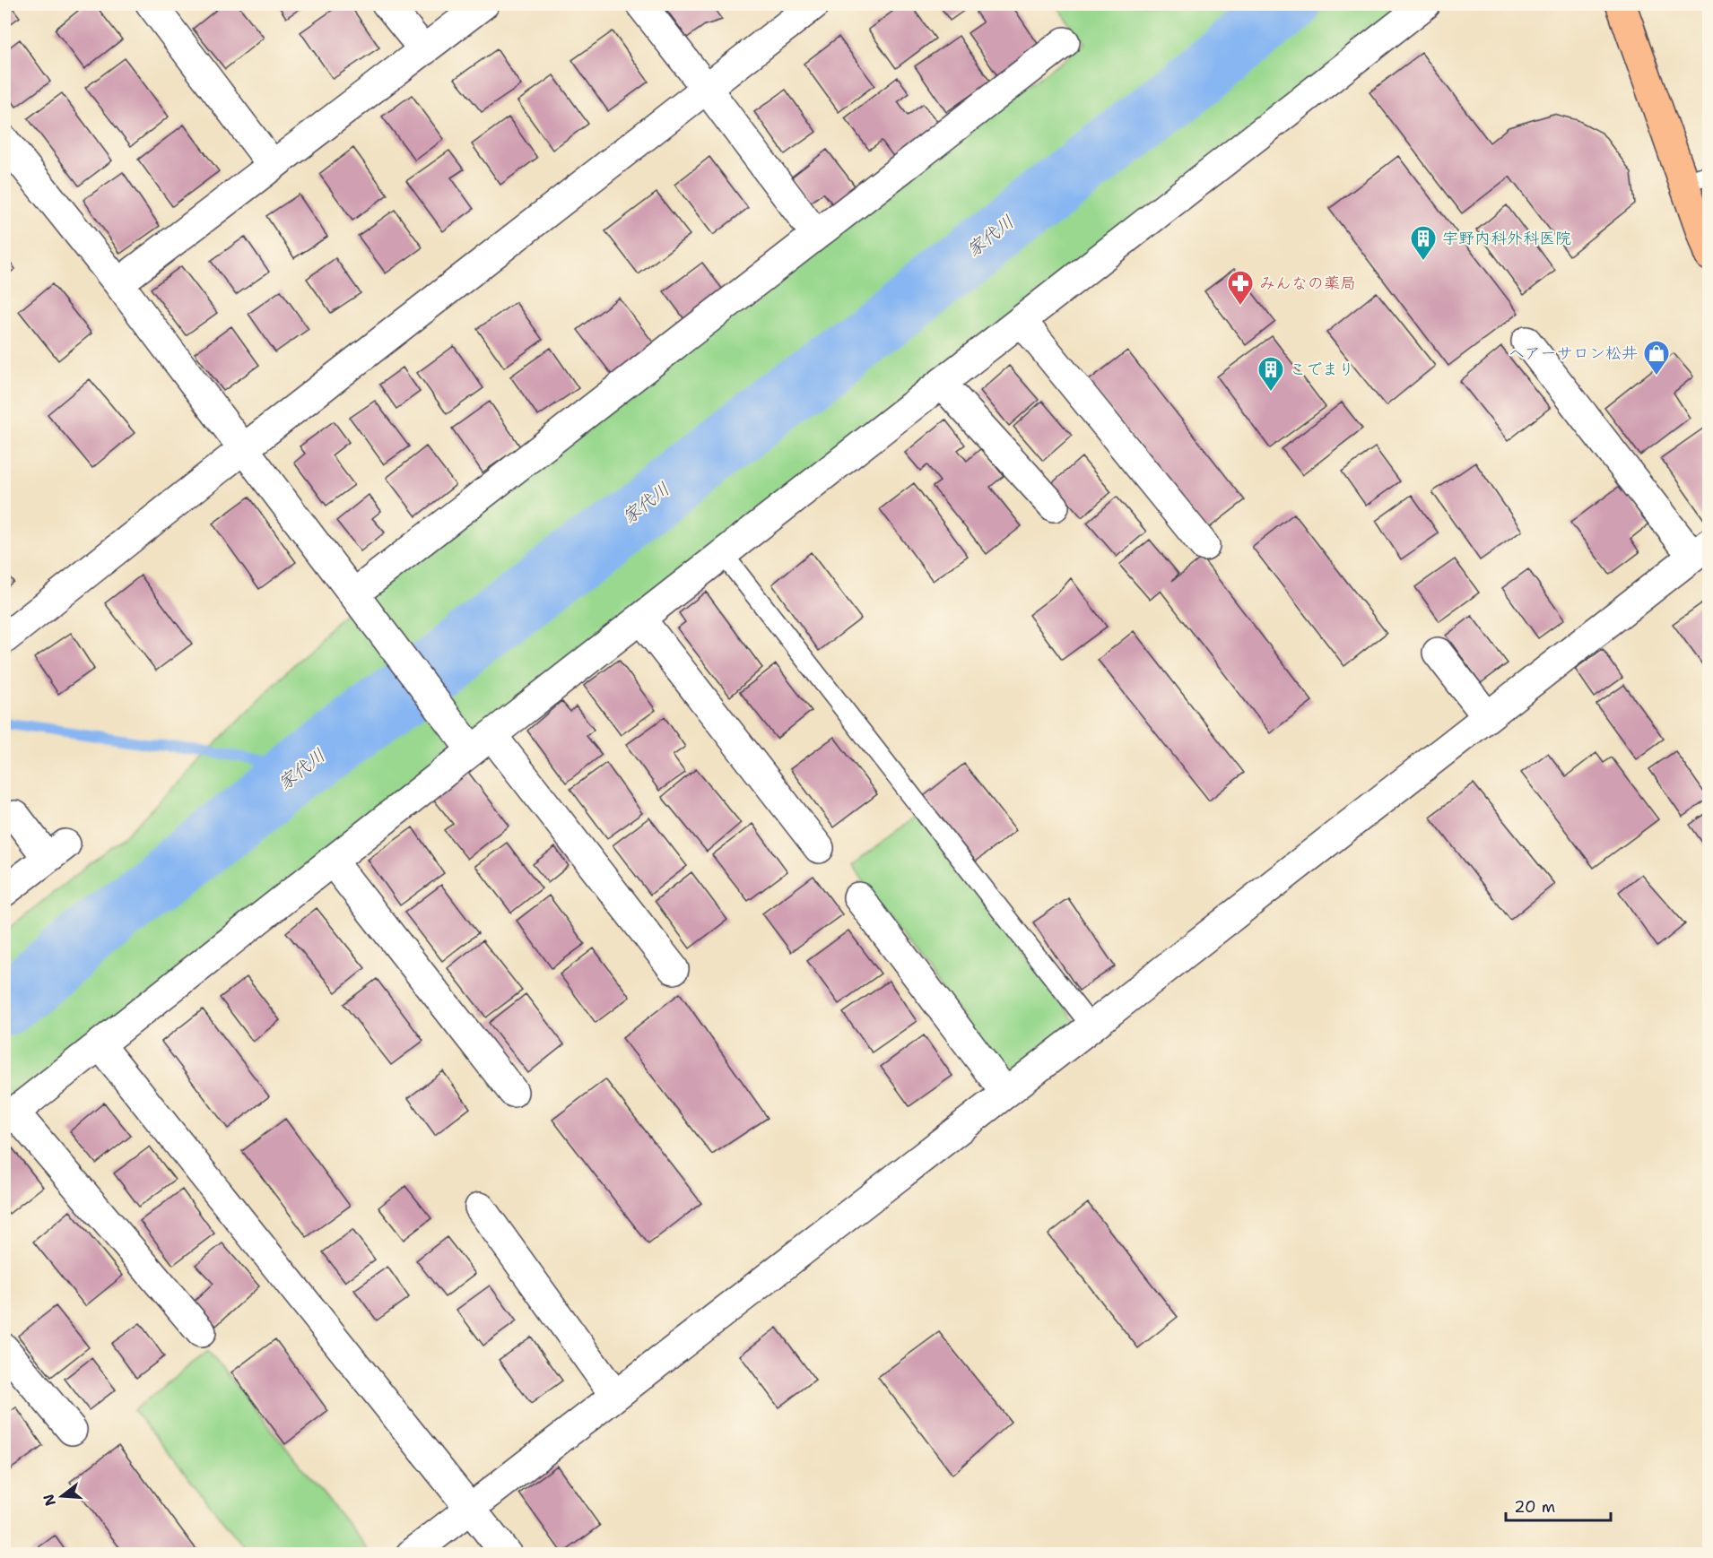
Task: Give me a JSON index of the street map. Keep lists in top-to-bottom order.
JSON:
{
  "water": ["家代川"],
  "places": {
    "building": ["宇野内科外科医院", "こでまり"],
    "pharmacy": ["みんなの薬局"],
    "shop": ["ヘアーサロン松井"]
  },
  "scale_bar": "20 m",
  "north": "left"
}
